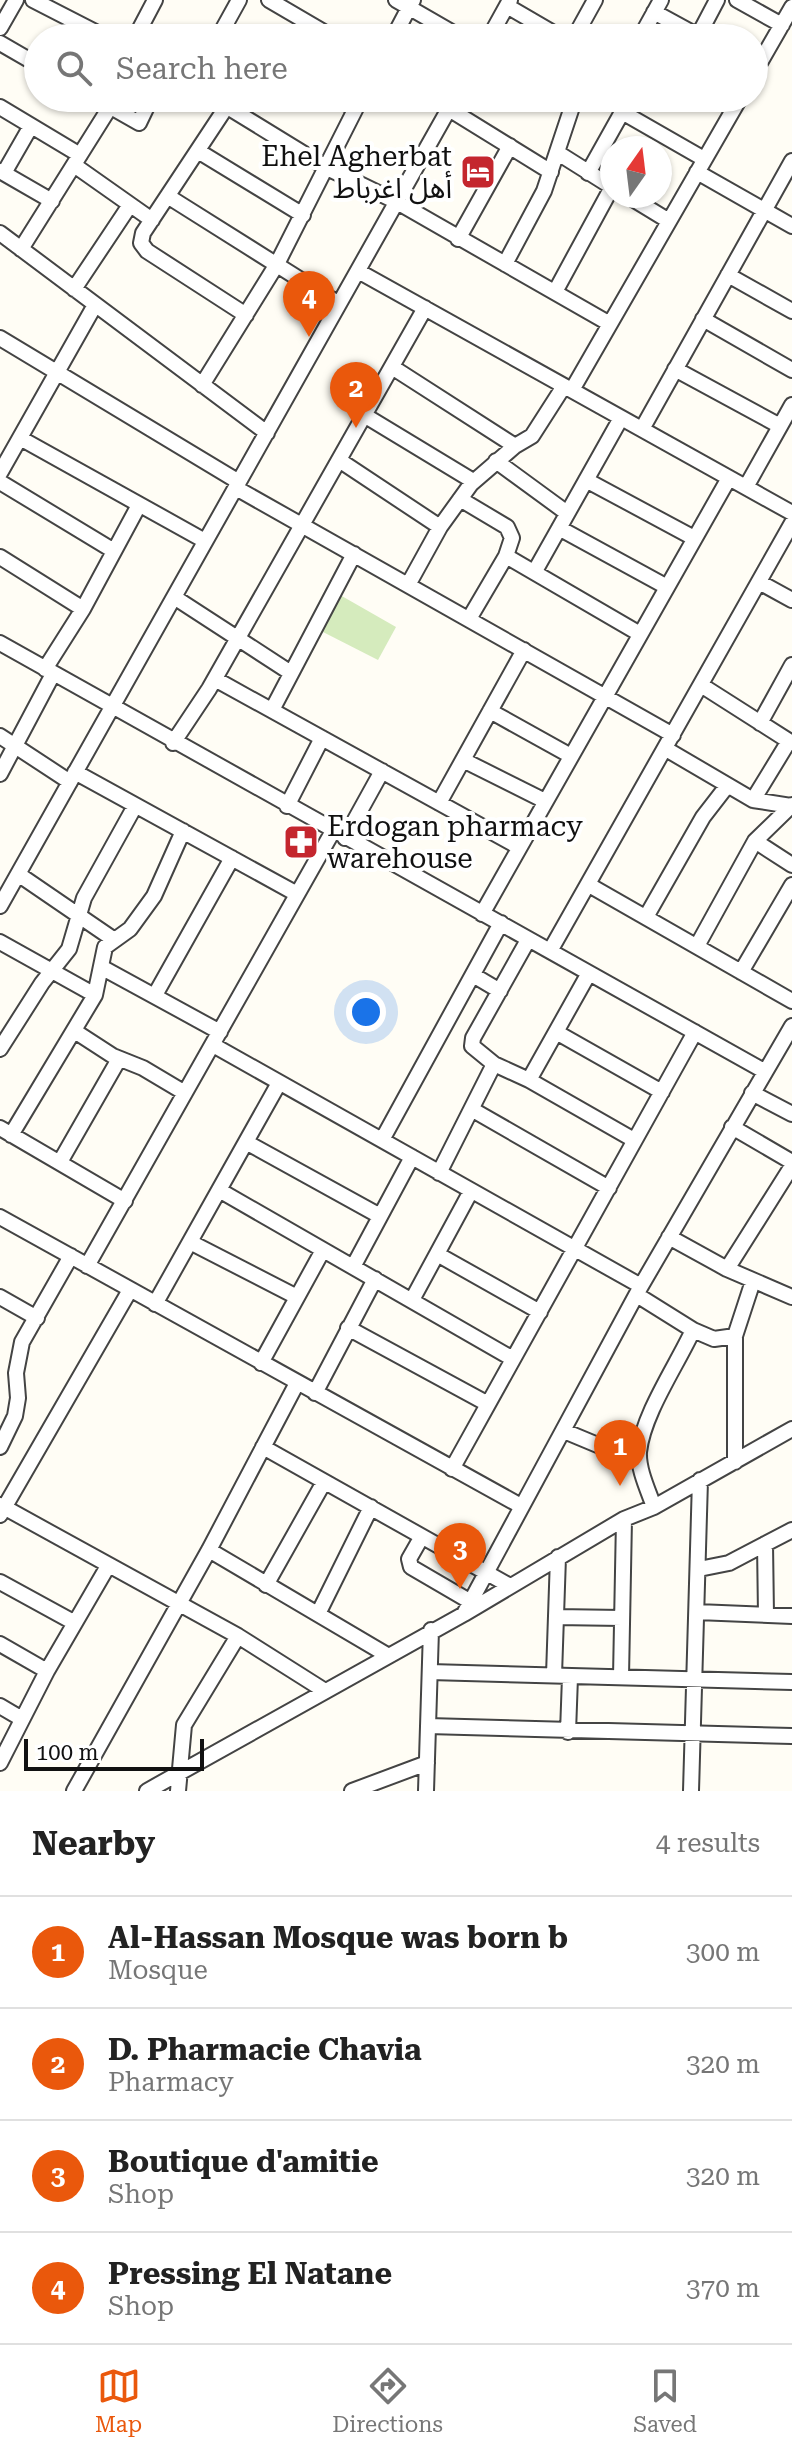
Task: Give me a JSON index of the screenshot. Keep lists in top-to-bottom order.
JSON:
{
  "places": {
    "hotel": ["Ehel Agherbat أهل اغرباط"],
    "pharmacy": ["Erdogan pharmacy warehouse"]
  },
  "scale_bar": "100 m",
  "north": "top",
  "page": {
    "search": "Search here",
    "pins": [
      "4",
      "2",
      "1",
      "3"
    ],
    "scale": "100 m",
    "heading": ["Nearby", "4 results"],
    "list": [
      {
        "mark": "1",
        "name": "Al-Hassan Mosque was born b",
        "note": "Mosque",
        "value": "300 m"
      },
      {
        "mark": "2",
        "name": "D. Pharmacie Chavia",
        "note": "Pharmacy",
        "value": "320 m"
      },
      {
        "mark": "3",
        "name": "Boutique d'amitie",
        "note": "Shop",
        "value": "320 m"
      },
      {
        "mark": "4",
        "name": "Pressing El Natane",
        "note": "Shop",
        "value": "370 m"
      }
    ],
    "nav": ["Map", "Directions", "Saved"]
  }
}
